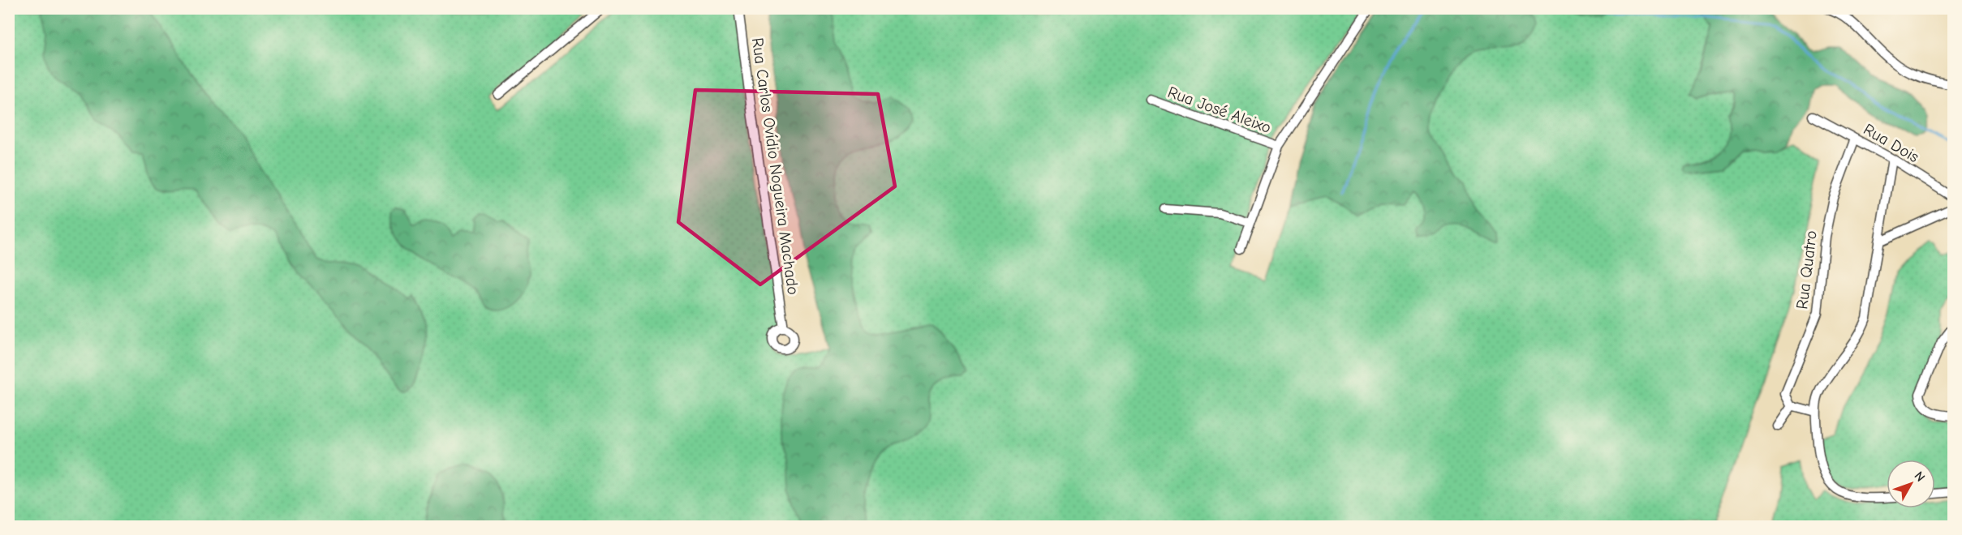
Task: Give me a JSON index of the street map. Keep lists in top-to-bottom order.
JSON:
{
  "streets": {
    "street": [
      "Rua José Aleixo",
      "Rua Dois",
      "Rua Carlos Ovídio Nogueira Machado",
      "Rua Quatro"
    ]
  },
  "crossings": [
    ["Rua Dois", "Rua Quatro"]
  ],
  "north": "top right"
}
